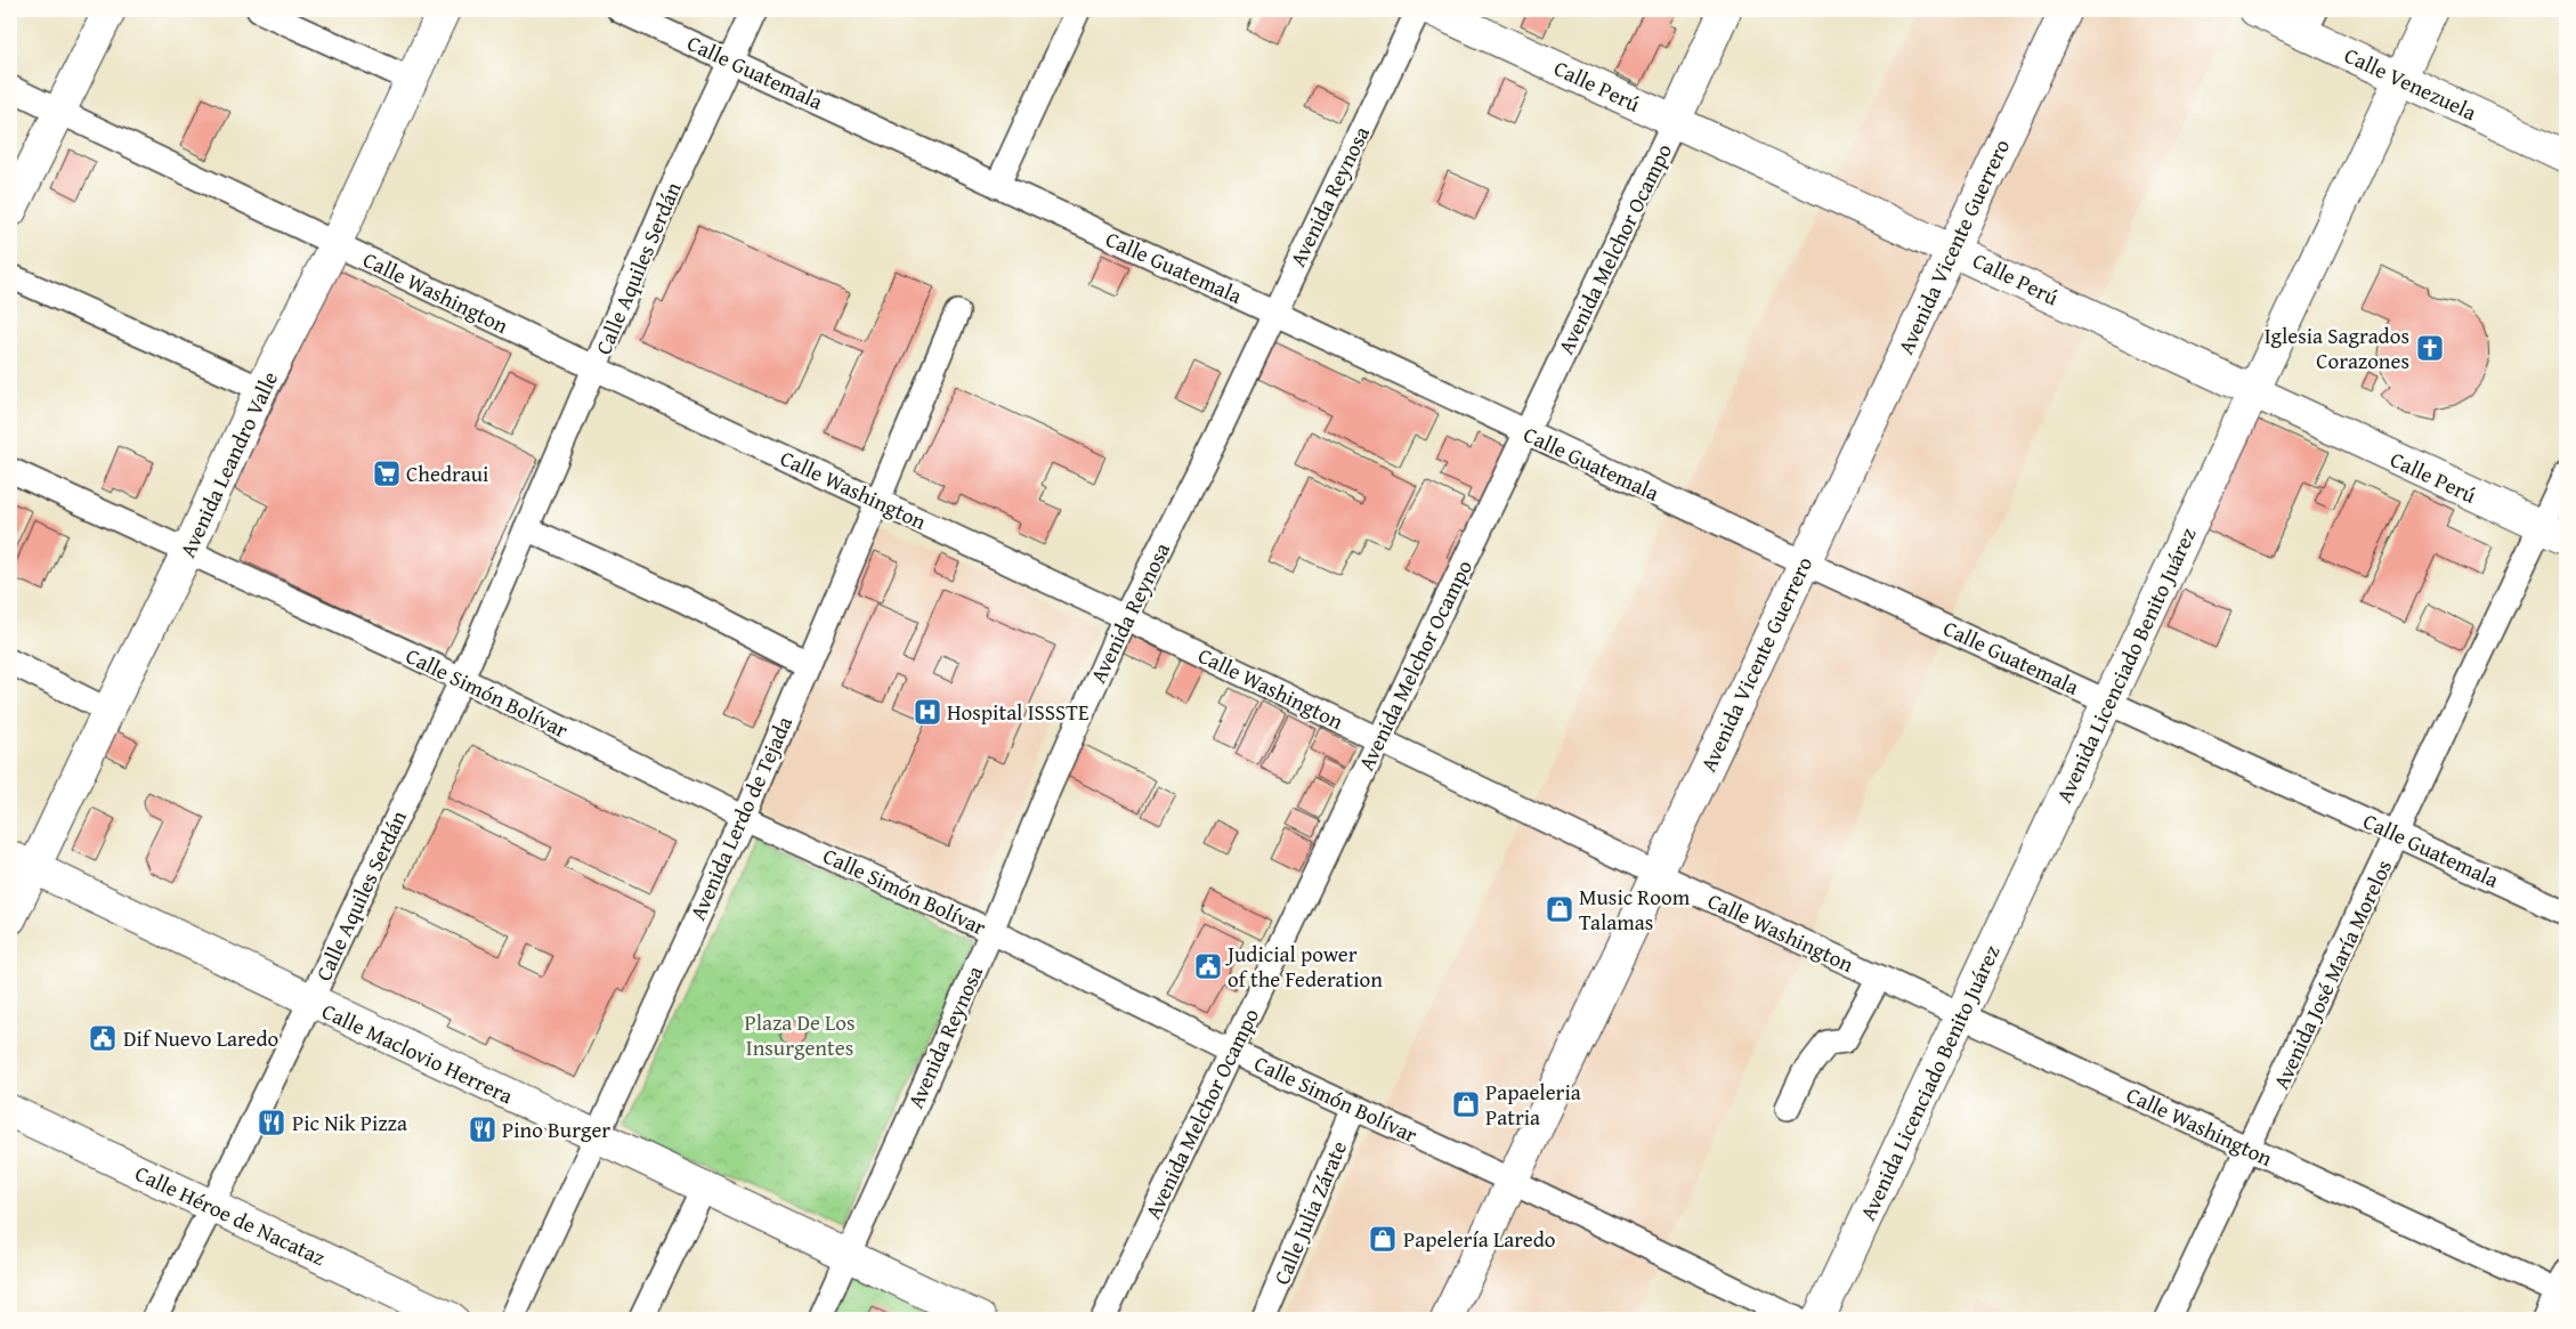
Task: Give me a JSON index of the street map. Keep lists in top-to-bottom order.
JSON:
{
  "streets": {
    "main road": [
      "Calle Venezuela",
      "Calle Perú",
      "Avenida Vicente Guerrero",
      "Avenida Melchor Ocampo",
      "Avenida Leandro Valle",
      "Avenida Licenciado Benito Juárez",
      "Calle Maclovio Herrera",
      "Calle Héroe de Nacataz"
    ],
    "street": [
      "Calle Guatemala",
      "Avenida Reynosa",
      "Calle Aquiles Serdán",
      "Calle Washington",
      "Calle Simón Bolívar",
      "Avenida Lerdo de Tejada",
      "Avenida José María Morelos",
      "Calle Julia Zárate"
    ]
  },
  "crossings": [
    ["Calle Guatemala", "Avenida Reynosa"],
    ["Calle Guatemala", "Avenida Vicente Guerrero"],
    ["Calle Guatemala", "Avenida Melchor Ocampo"],
    ["Calle Guatemala", "Calle Aquiles Serdán"],
    ["Calle Guatemala", "Avenida Licenciado Benito Juárez"],
    ["Calle Guatemala", "Avenida José María Morelos"],
    ["Calle Venezuela", "Avenida Licenciado Benito Juárez"],
    ["Calle Perú", "Avenida Vicente Guerrero"],
    ["Calle Perú", "Avenida Melchor Ocampo"],
    ["Calle Perú", "Avenida Licenciado Benito Juárez"],
    ["Calle Perú", "Avenida José María Morelos"],
    ["Avenida Reynosa", "Calle Washington"],
    ["Avenida Reynosa", "Calle Simón Bolívar"],
    ["Avenida Reynosa", "Calle Maclovio Herrera"],
    ["Avenida Vicente Guerrero", "Calle Washington"],
    ["Avenida Vicente Guerrero", "Calle Simón Bolívar"],
    ["Avenida Melchor Ocampo", "Calle Washington"],
    ["Avenida Melchor Ocampo", "Calle Simón Bolívar"],
    ["Calle Aquiles Serdán", "Calle Washington"],
    ["Calle Aquiles Serdán", "Calle Simón Bolívar"],
    ["Calle Aquiles Serdán", "Calle Maclovio Herrera"],
    ["Calle Aquiles Serdán", "Calle Héroe de Nacataz"],
    ["Calle Washington", "Avenida Leandro Valle"],
    ["Calle Washington", "Avenida Licenciado Benito Juárez"],
    ["Calle Washington", "Avenida Lerdo de Tejada"],
    ["Calle Washington", "Avenida José María Morelos"],
    ["Avenida Leandro Valle", "Calle Simón Bolívar"],
    ["Avenida Leandro Valle", "Calle Maclovio Herrera"],
    ["Calle Simón Bolívar", "Avenida Lerdo de Tejada"],
    ["Calle Simón Bolívar", "Calle Julia Zárate"],
    ["Avenida Lerdo de Tejada", "Calle Maclovio Herrera"]
  ],
  "parks": ["Plaza De Los Insurgentes"],
  "places": {
    "church": ["Iglesia Sagrados Corazones"],
    "supermarket": ["Chedraui"],
    "hospital": ["Hospital ISSSTE"],
    "shop": ["Music Room Talamas", "Papaeleria Patria", "Papelería Laredo"],
    "public building": ["Judicial power of the Federation", "Dif Nuevo Laredo"],
    "restaurant": ["Pic Nik Pizza", "Pino Burger"]
  }
}
